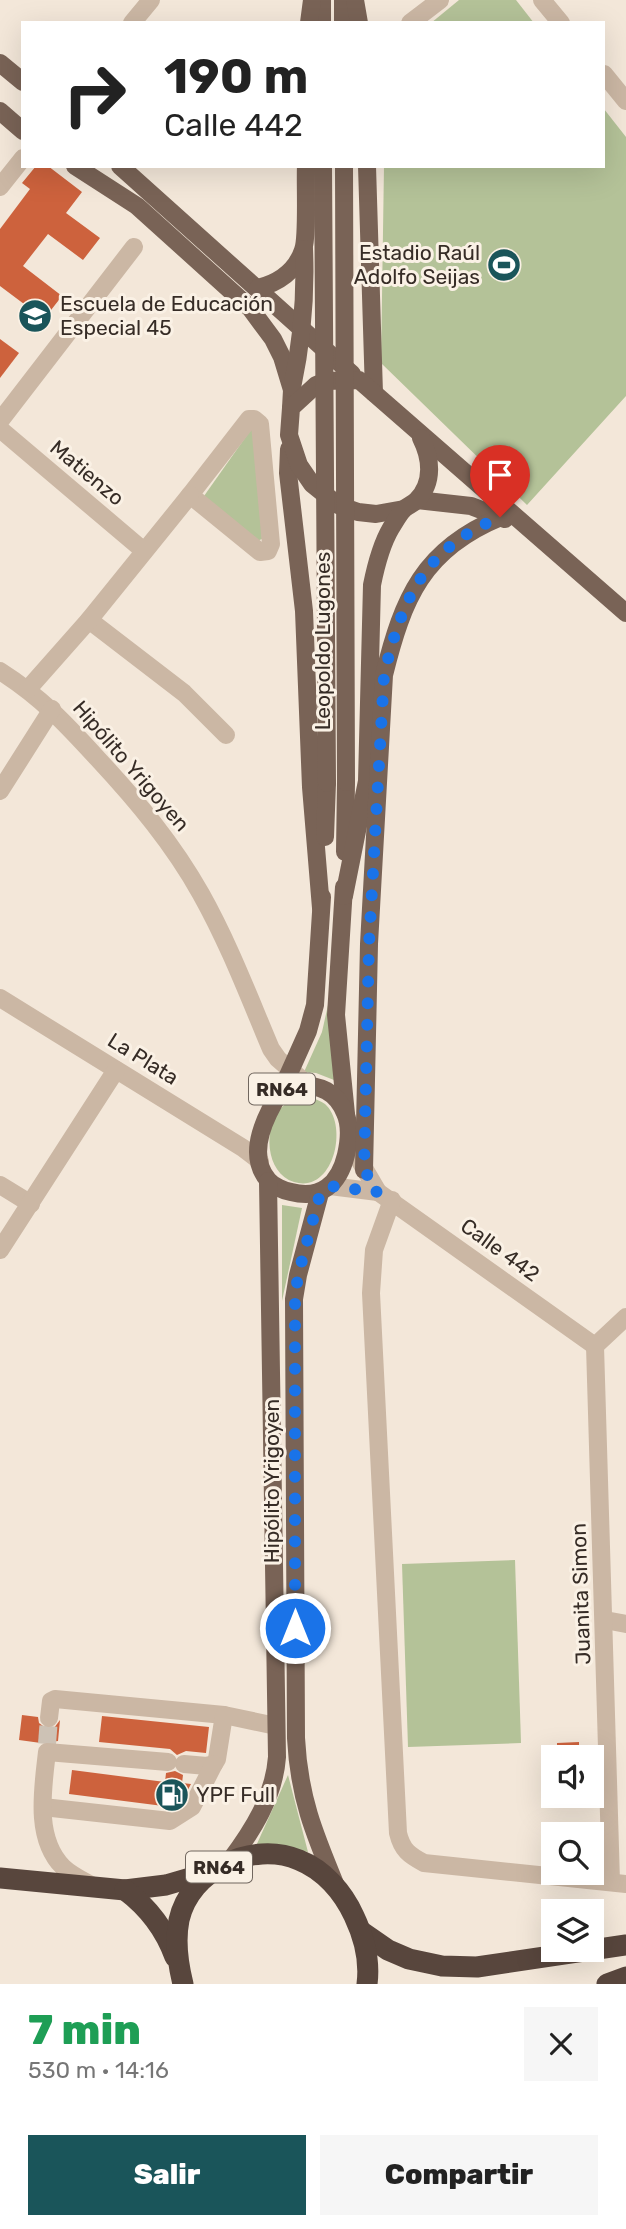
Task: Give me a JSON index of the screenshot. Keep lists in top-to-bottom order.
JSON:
{
  "streets": {
    "highway": ["RN64"],
    "main road": ["Leopoldo Lugones", "Hipólito Yrigoyen"],
    "street": [
      "Matienzo",
      "La Plata",
      "Calle 442",
      "Juanita Simon"
    ]
  },
  "crossings": [
    ["Leopoldo Lugones", "Hipólito Yrigoyen"],
    ["Leopoldo Lugones", "La Plata"],
    ["Leopoldo Lugones", "RN64"],
    ["Leopoldo Lugones", "Calle 442"],
    ["Hipólito Yrigoyen", "La Plata"],
    ["Hipólito Yrigoyen", "RN64"],
    ["Hipólito Yrigoyen", "Calle 442"],
    ["La Plata", "RN64"],
    ["La Plata", "Calle 442"],
    ["RN64", "Calle 442"],
    ["Calle 442", "Juanita Simon"]
  ],
  "places": {
    "sports": ["Estadio Raúl Adolfo Seijas"],
    "school or university": ["Escuela de Educación Especial 45"],
    "fuel station": ["YPF Full"]
  },
  "page": {
    "turn": ["190 m", "Calle 442"],
    "heading": ["7 min", "530 m · 14:16"],
    "buttons": ["Salir", "Compartir"]
  }
}
